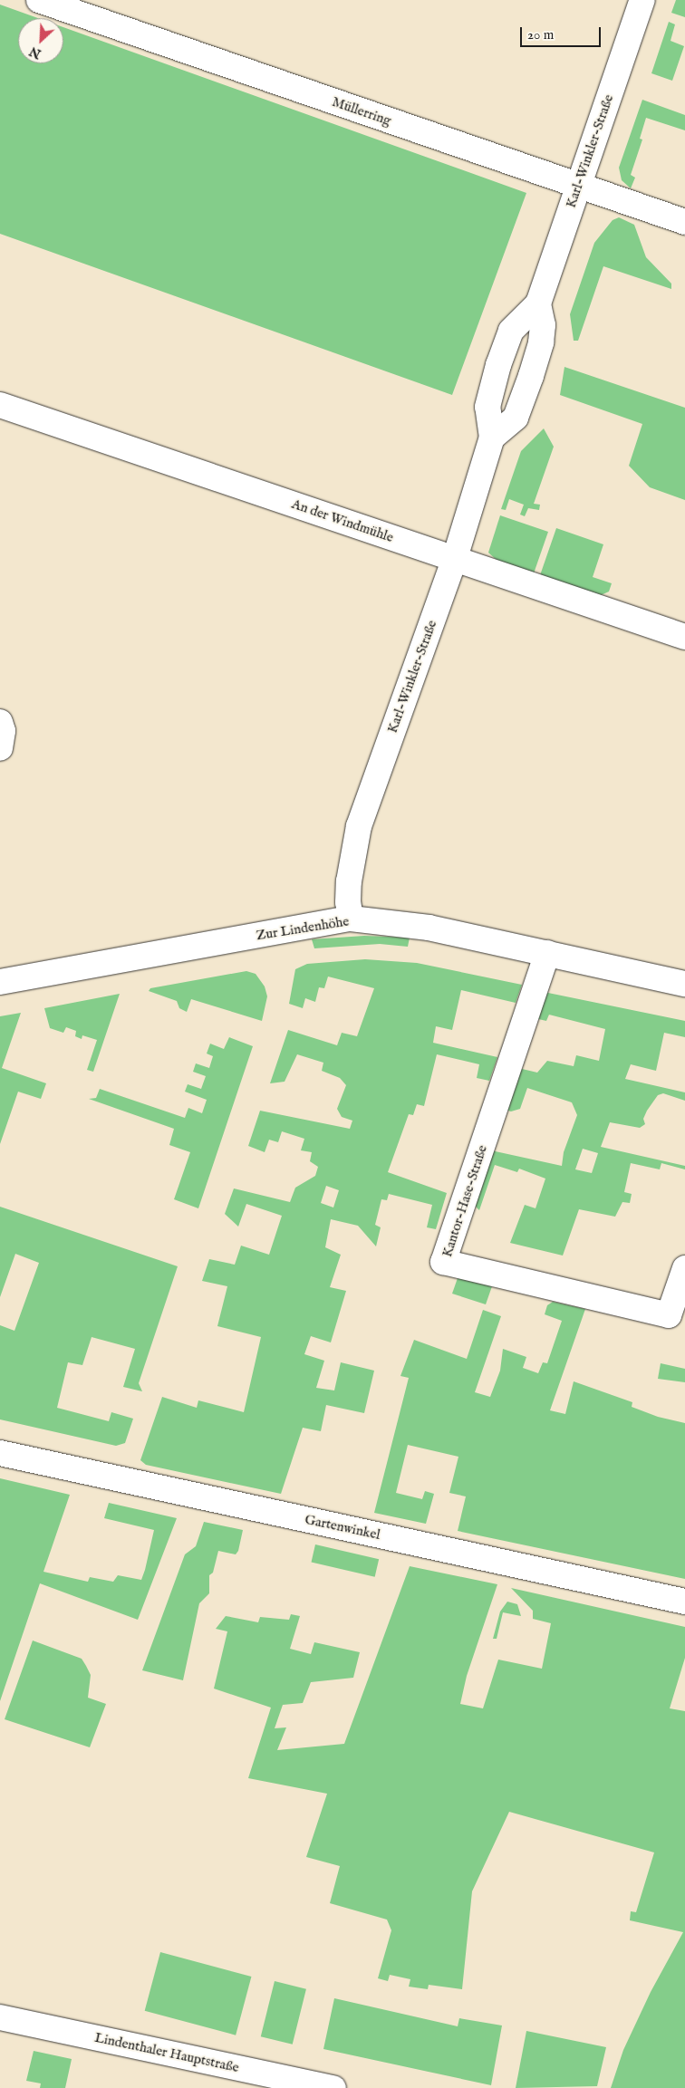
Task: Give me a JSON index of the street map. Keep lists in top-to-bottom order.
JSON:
{
  "streets": {
    "street": [
      "Müllerring",
      "Karl-Winkler-Straße",
      "An der Windmühle",
      "Zur Lindenhöhe",
      "Kantor-Hase-Straße",
      "Gartenwinkel",
      "Lindenthaler Hauptstraße"
    ]
  },
  "crossings": [
    ["Müllerring", "Karl-Winkler-Straße"],
    ["Karl-Winkler-Straße", "An der Windmühle"],
    ["Karl-Winkler-Straße", "Zur Lindenhöhe"],
    ["Zur Lindenhöhe", "Kantor-Hase-Straße"]
  ],
  "scale_bar": "20 m",
  "north": "bottom left"
}
